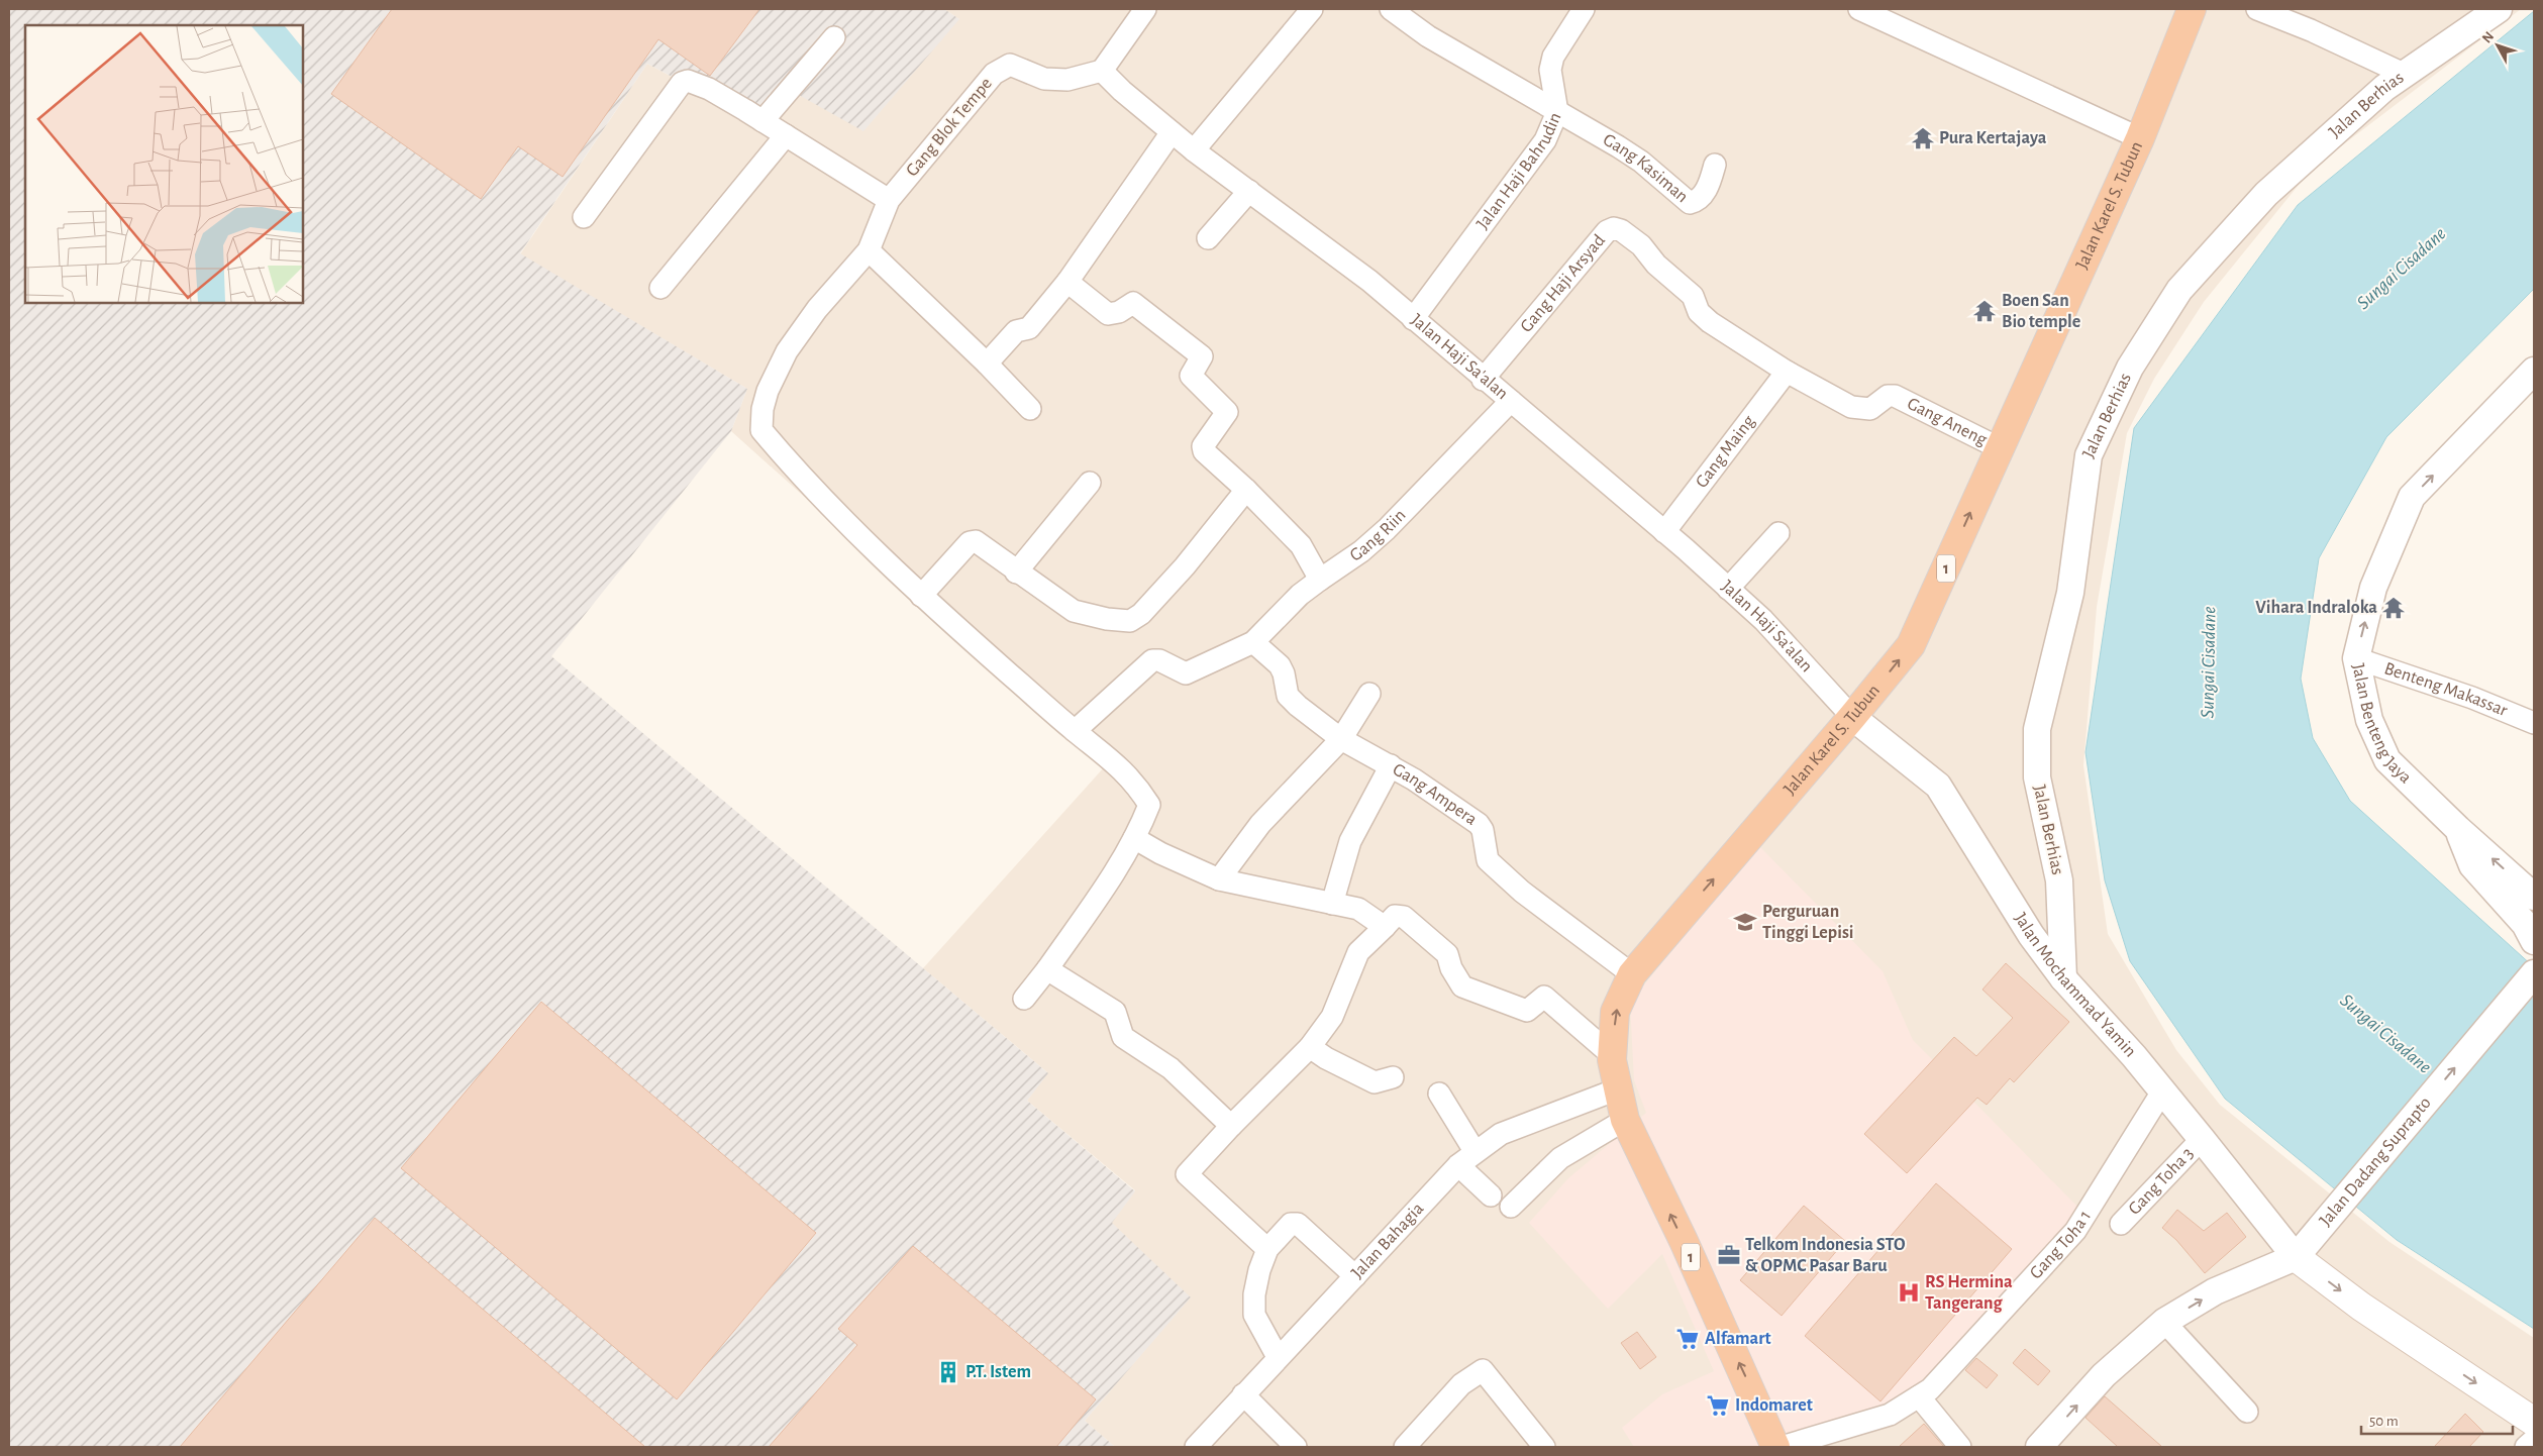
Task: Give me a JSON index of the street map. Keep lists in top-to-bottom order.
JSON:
{
  "streets": {
    "highway": ["Jalan Karel S. Tubun", "1"],
    "street": [
      "Jalan Berhias",
      "Gang Blok Tempe",
      "Gang Kasiman",
      "Jalan Haji Bahrudin",
      "Gang Haji Arsyad",
      "Jalan Haji Sa'alan",
      "Gang Aneng",
      "Gang Maing",
      "Gang Riin",
      "Benteng Makassar",
      "Jalan Benteng Jaya",
      "Gang Ampera",
      "Jalan Mochammad Yamin",
      "Jalan Dadang Suprapto",
      "Gang Toha 3",
      "Jalan Bahagia",
      "Gang Toha 1"
    ]
  },
  "crossings": [
    ["Jalan Berhias", "Jalan Mochammad Yamin"],
    ["Gang Blok Tempe", "Jalan Haji Sa'alan"],
    ["Gang Kasiman", "Jalan Haji Bahrudin"],
    ["Jalan Haji Bahrudin", "Jalan Haji Sa'alan"],
    ["Jalan Karel S. Tubun", "Jalan Haji Sa'alan"],
    ["Jalan Karel S. Tubun", "Gang Aneng"],
    ["Jalan Karel S. Tubun", "Gang Ampera"],
    ["Jalan Karel S. Tubun", "Jalan Mochammad Yamin"],
    ["Jalan Karel S. Tubun", "Jalan Bahagia"],
    ["Gang Haji Arsyad", "Jalan Haji Sa'alan"],
    ["Gang Haji Arsyad", "Gang Aneng"],
    ["Gang Haji Arsyad", "Gang Maing"],
    ["Jalan Haji Sa'alan", "Gang Maing"],
    ["Jalan Haji Sa'alan", "Gang Riin"],
    ["Jalan Haji Sa'alan", "Jalan Mochammad Yamin"],
    ["Gang Aneng", "Gang Maing"],
    ["Gang Riin", "Gang Ampera"],
    ["Benteng Makassar", "Jalan Benteng Jaya"],
    ["Jalan Mochammad Yamin", "Jalan Dadang Suprapto"],
    ["Jalan Mochammad Yamin", "Gang Toha 3"],
    ["Jalan Mochammad Yamin", "Gang Toha 1"]
  ],
  "one_way": ["Jalan Karel S. Tubun", "Jalan Benteng Jaya", "Jalan Dadang Suprapto"],
  "water": ["Sungai Cisadane"],
  "places": {
    "temple": ["Pura Kertajaya", "Boen San Bio temple", "Vihara Indraloka"],
    "school or university": ["Perguruan Tinggi Lepisi"],
    "office": ["Telkom Indonesia STO & OPMC Pasar Baru"],
    "hospital": ["RS Hermina Tangerang"],
    "supermarket": ["Alfamart", "Indomaret"],
    "building": ["P.T. Istem"]
  },
  "scale_bar": "50 m",
  "north": "top left"
}
